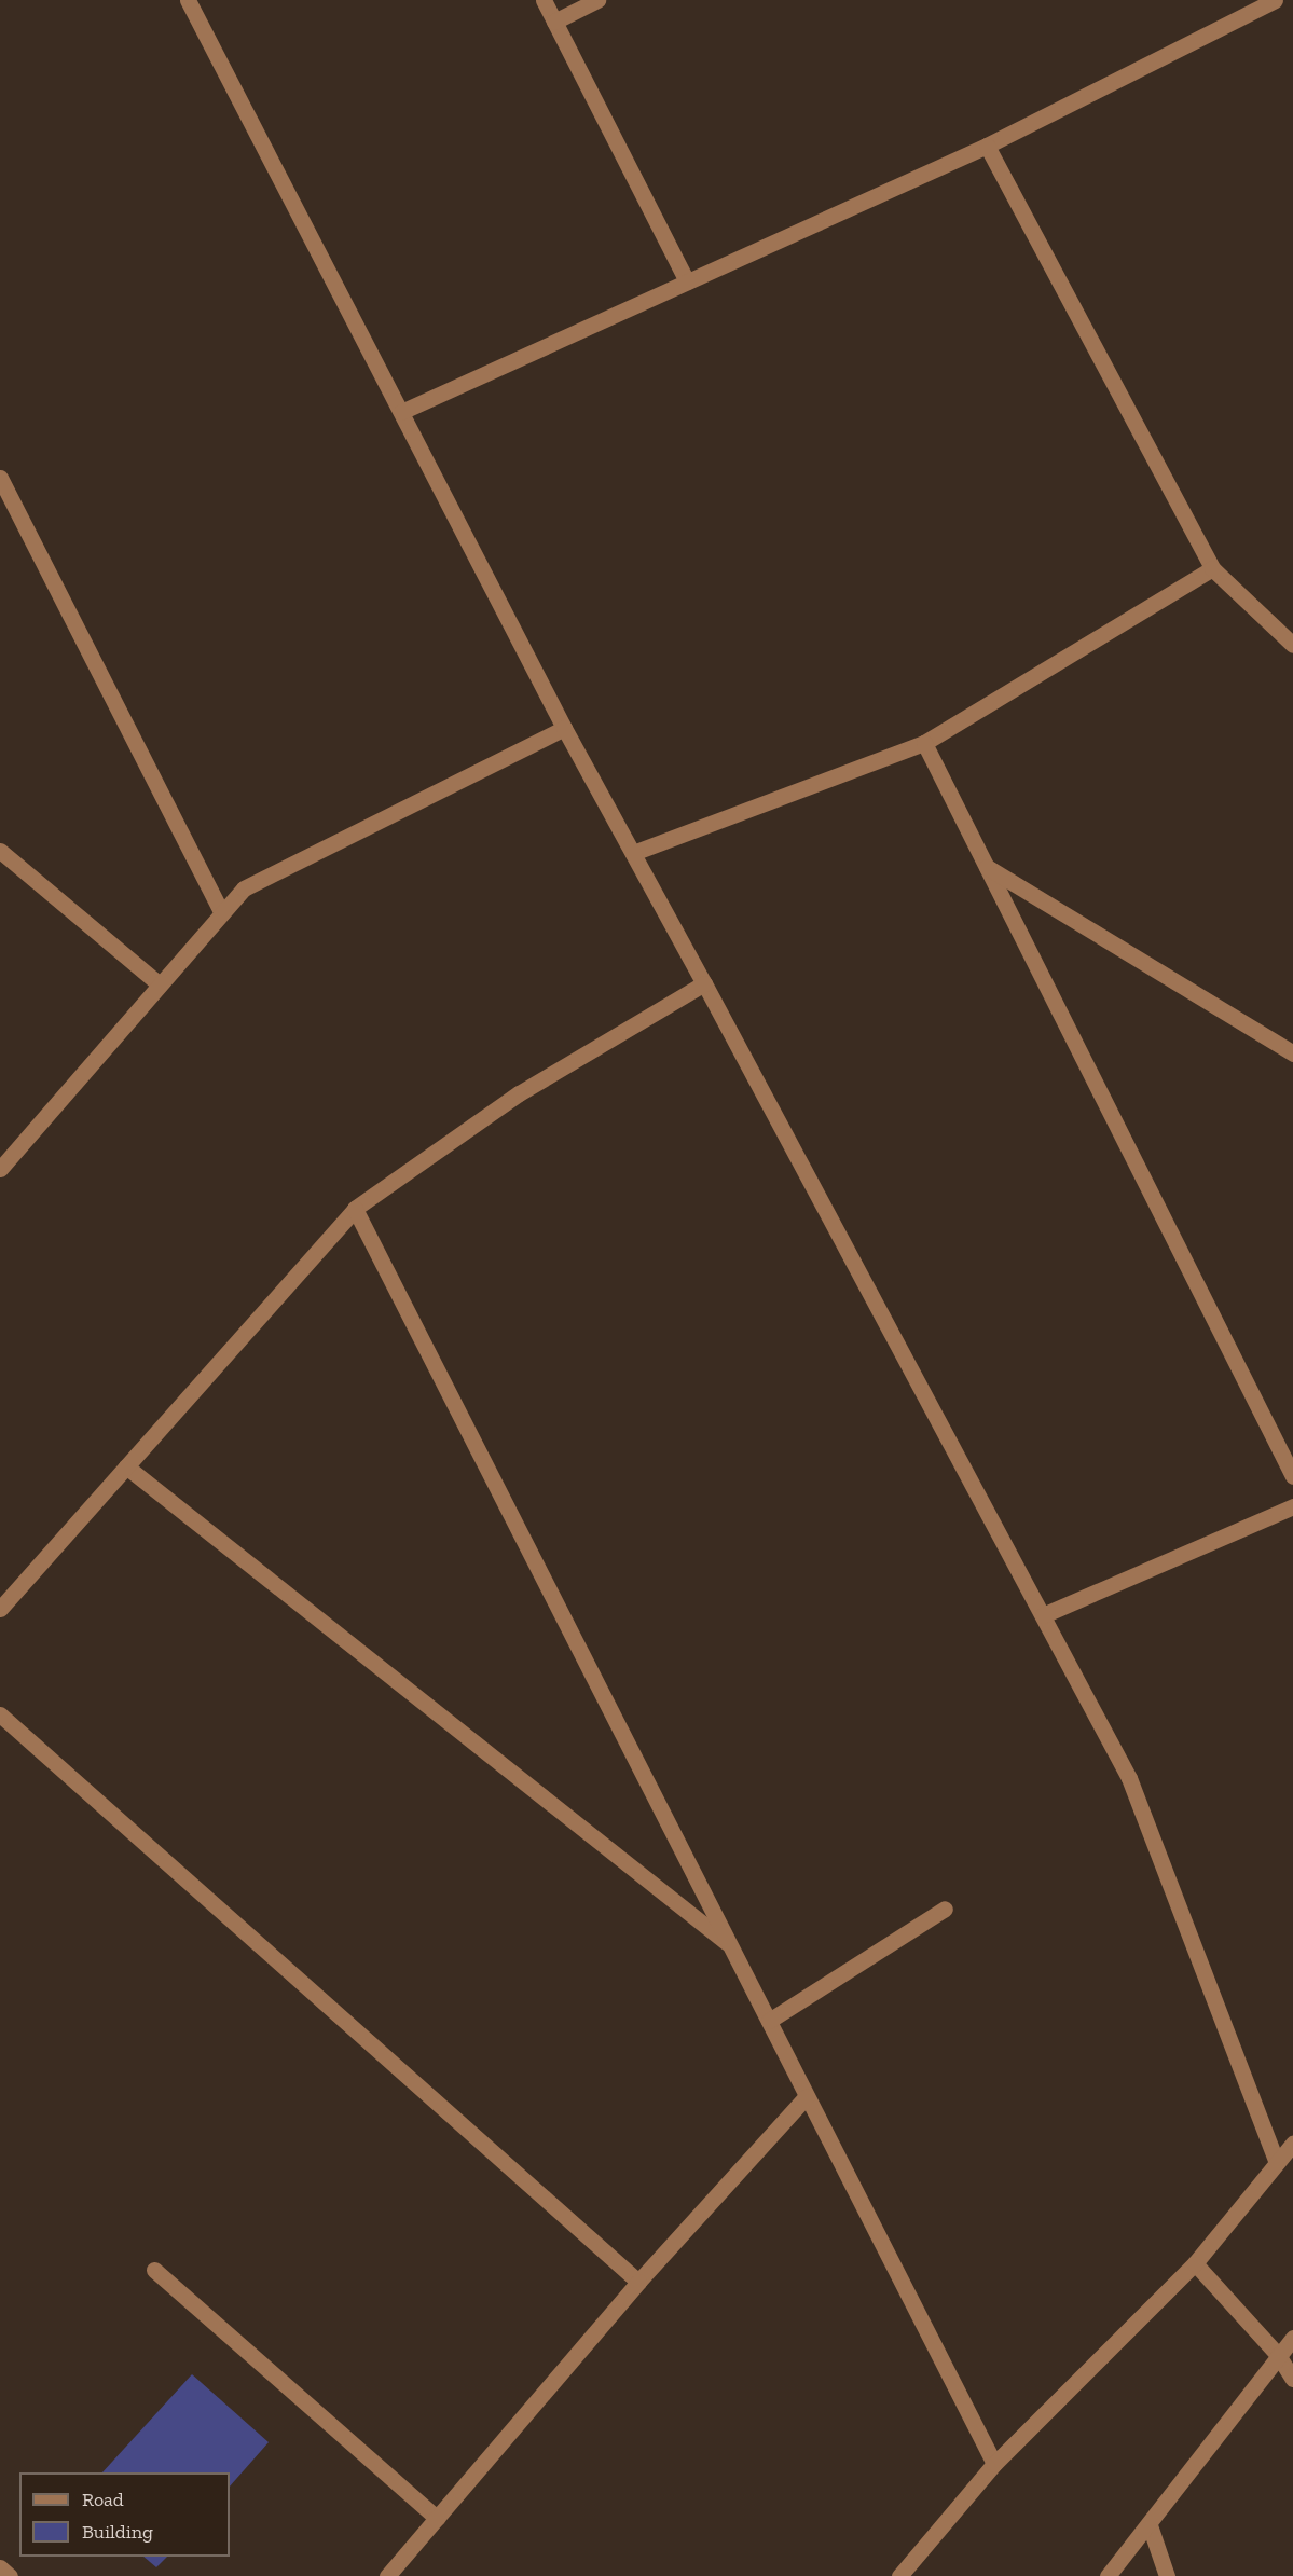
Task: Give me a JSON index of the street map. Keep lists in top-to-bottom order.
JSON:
{
  "legend": ["Road", "Building"]
}
